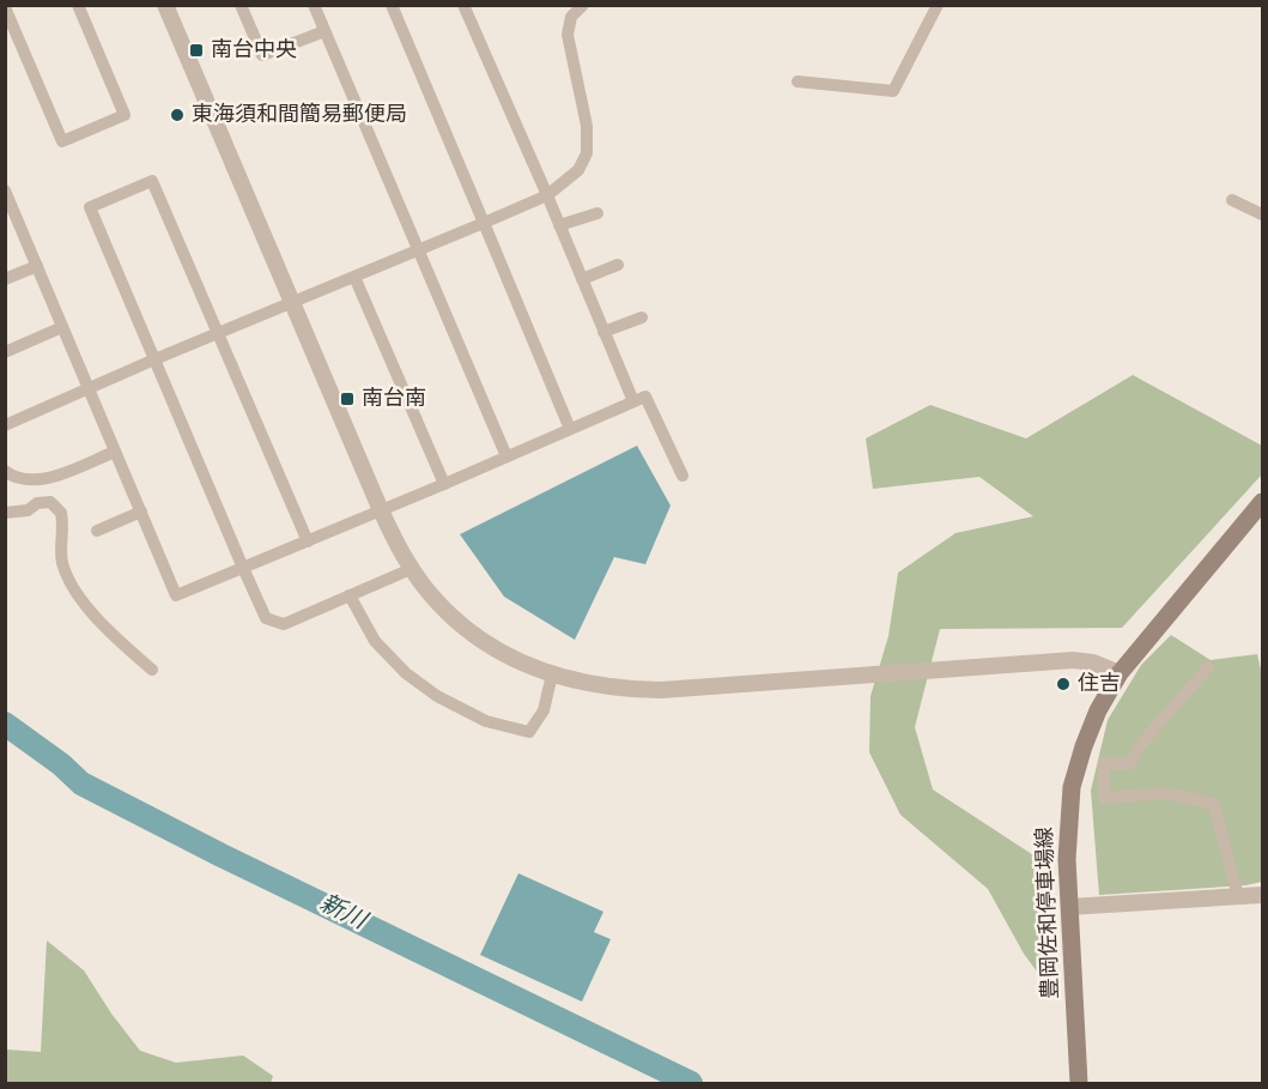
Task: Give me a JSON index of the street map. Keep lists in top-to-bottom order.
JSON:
{
  "streets": {
    "main road": ["豊岡佐和停車場線"]
  },
  "water": ["新川"],
  "places": {
    "transit": ["南台中央", "南台南"],
    "other": ["東海須和間簡易郵便局", "住吉"]
  }
}
